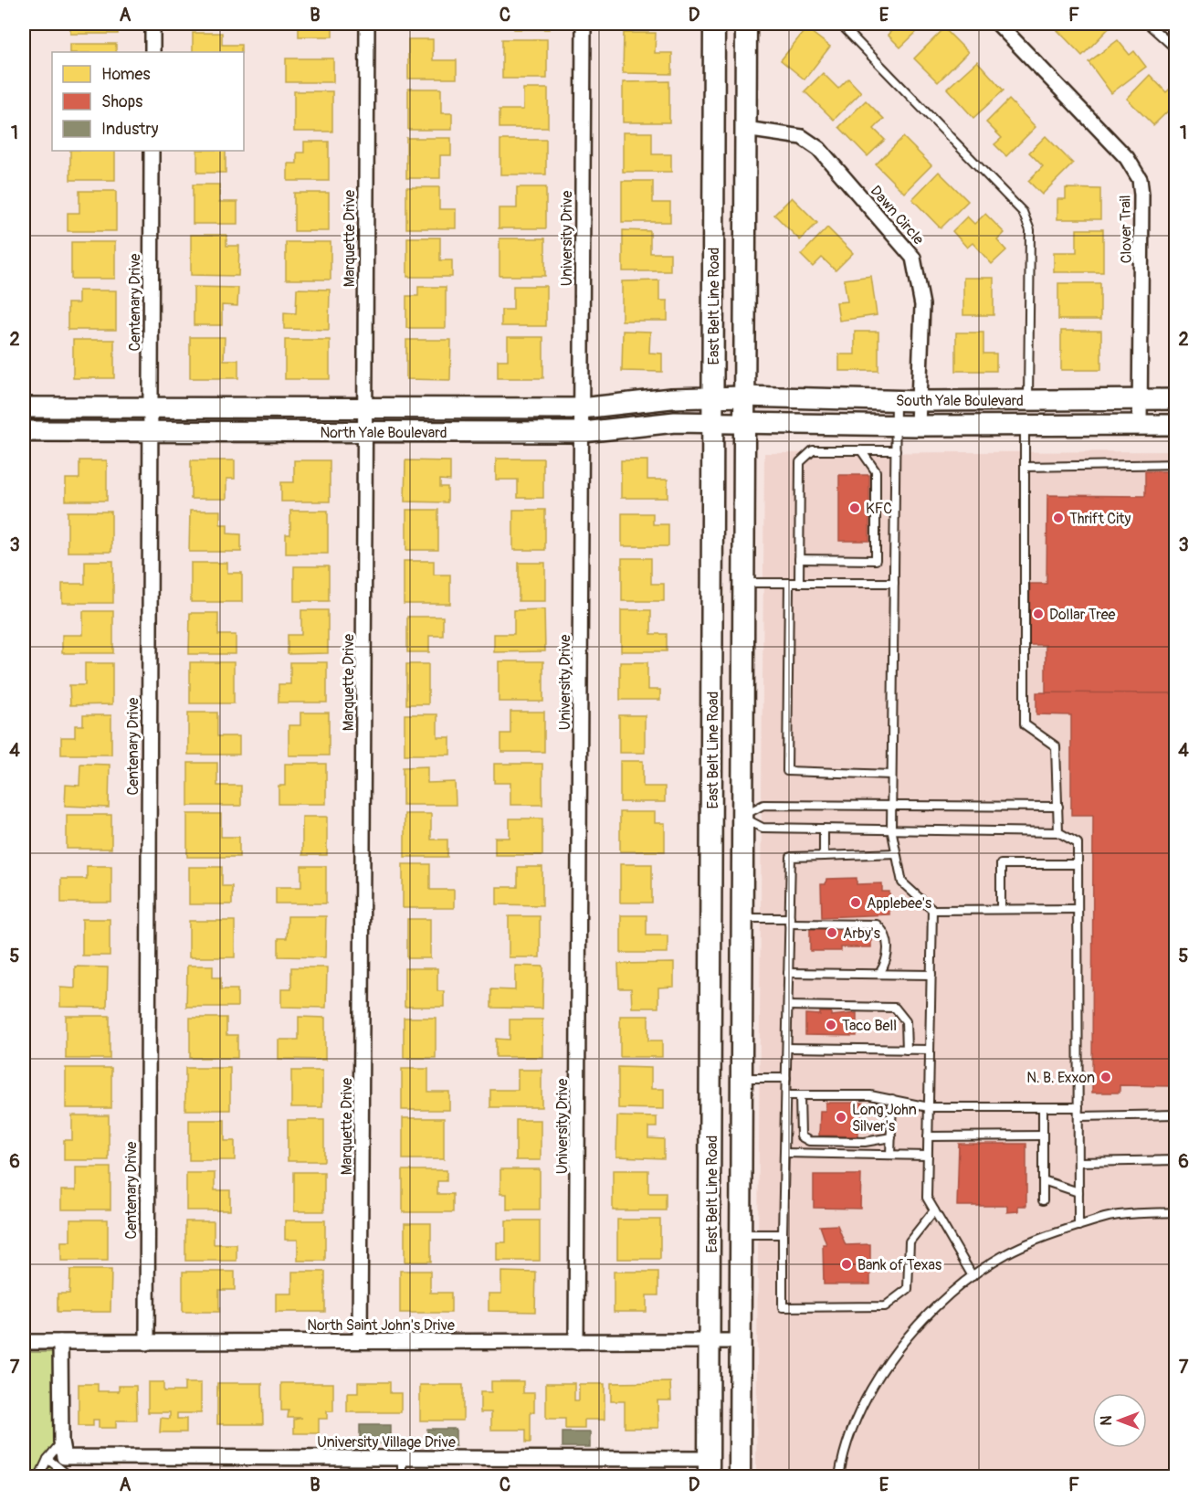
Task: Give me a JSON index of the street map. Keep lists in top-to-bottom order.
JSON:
{
  "streets": {
    "main road": ["East Belt Line Road"],
    "street": [
      "Dawn Circle",
      "Clover Trail",
      "Marquette Drive",
      "University Drive",
      "Centenary Drive",
      "South Yale Boulevard",
      "North Yale Boulevard",
      "North Saint John's Drive",
      "University Village Drive"
    ]
  },
  "crossings": [
    ["Dawn Circle", "East Belt Line Road"],
    ["Dawn Circle", "South Yale Boulevard"],
    ["Clover Trail", "South Yale Boulevard"],
    ["Marquette Drive", "North Yale Boulevard"],
    ["Marquette Drive", "North Saint John's Drive"],
    ["University Drive", "North Yale Boulevard"],
    ["University Drive", "North Saint John's Drive"],
    ["Centenary Drive", "North Yale Boulevard"],
    ["Centenary Drive", "North Saint John's Drive"],
    ["East Belt Line Road", "South Yale Boulevard"],
    ["East Belt Line Road", "North Yale Boulevard"],
    ["East Belt Line Road", "North Saint John's Drive"],
    ["East Belt Line Road", "University Village Drive"],
    ["South Yale Boulevard", "North Yale Boulevard"]
  ],
  "places": [
    "KFC",
    "Thrift City",
    "Dollar Tree",
    "Applebee's",
    "Arby's",
    "Taco Bell",
    "N. B. Exxon",
    "Long John Silver's",
    "Bank of Texas"
  ],
  "legend": ["Homes", "Shops", "Industry"],
  "north": "left",
  "grid": {
    "columns": [
      "A",
      "B",
      "C",
      "D",
      "E",
      "F"
    ],
    "rows": [
      "1",
      "2",
      "3",
      "4",
      "5",
      "6",
      "7"
    ]
  }
}
